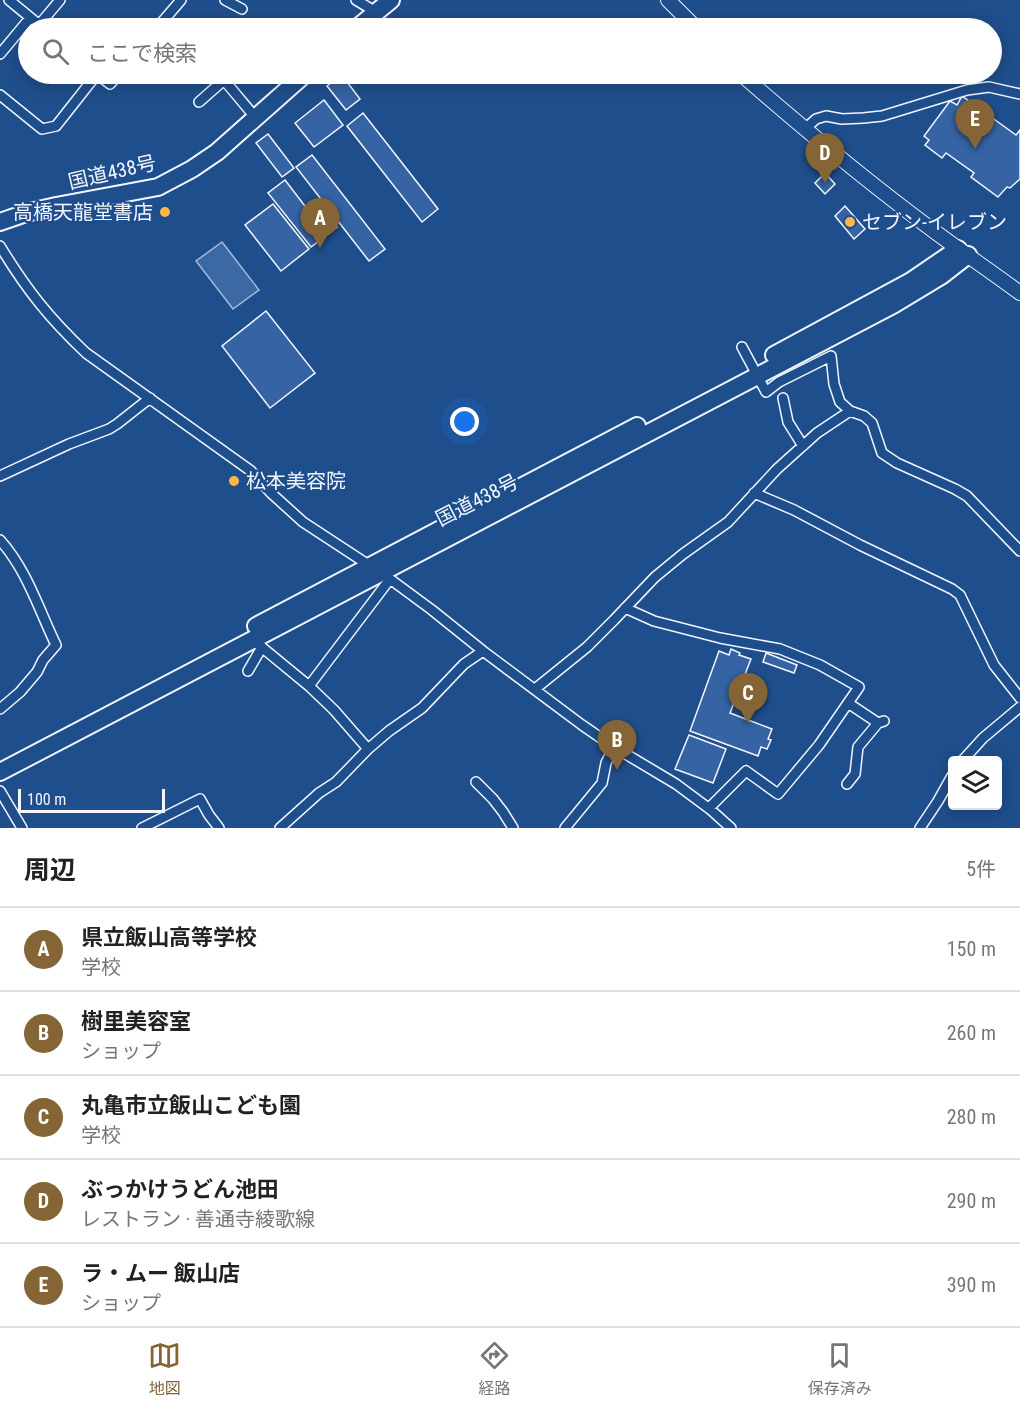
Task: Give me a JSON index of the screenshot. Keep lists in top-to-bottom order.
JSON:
{
  "streets": {
    "highway": ["国道438号"]
  },
  "places": ["高橋天龍堂書店", "セブン-イレブン", "松本美容院"],
  "scale_bar": "100 m",
  "page": {
    "search": "ここで検索",
    "pins": [
      "E",
      "D",
      "A",
      "C",
      "B"
    ],
    "scale": "100 m",
    "heading": ["周辺", "5件"],
    "list": [
      {
        "mark": "A",
        "name": "県立飯山高等学校",
        "note": "学校",
        "value": "150 m"
      },
      {
        "mark": "B",
        "name": "樹里美容室",
        "note": "ショップ",
        "value": "260 m"
      },
      {
        "mark": "C",
        "name": "丸亀市立飯山こども園",
        "note": "学校",
        "value": "280 m"
      },
      {
        "mark": "D",
        "name": "ぶっかけうどん池田",
        "note": "レストラン · 善通寺綾歌線",
        "value": "290 m"
      },
      {
        "mark": "E",
        "name": "ラ・ムー 飯山店",
        "note": "ショップ",
        "value": "390 m"
      }
    ],
    "nav": ["地図", "経路", "保存済み"]
  }
}
